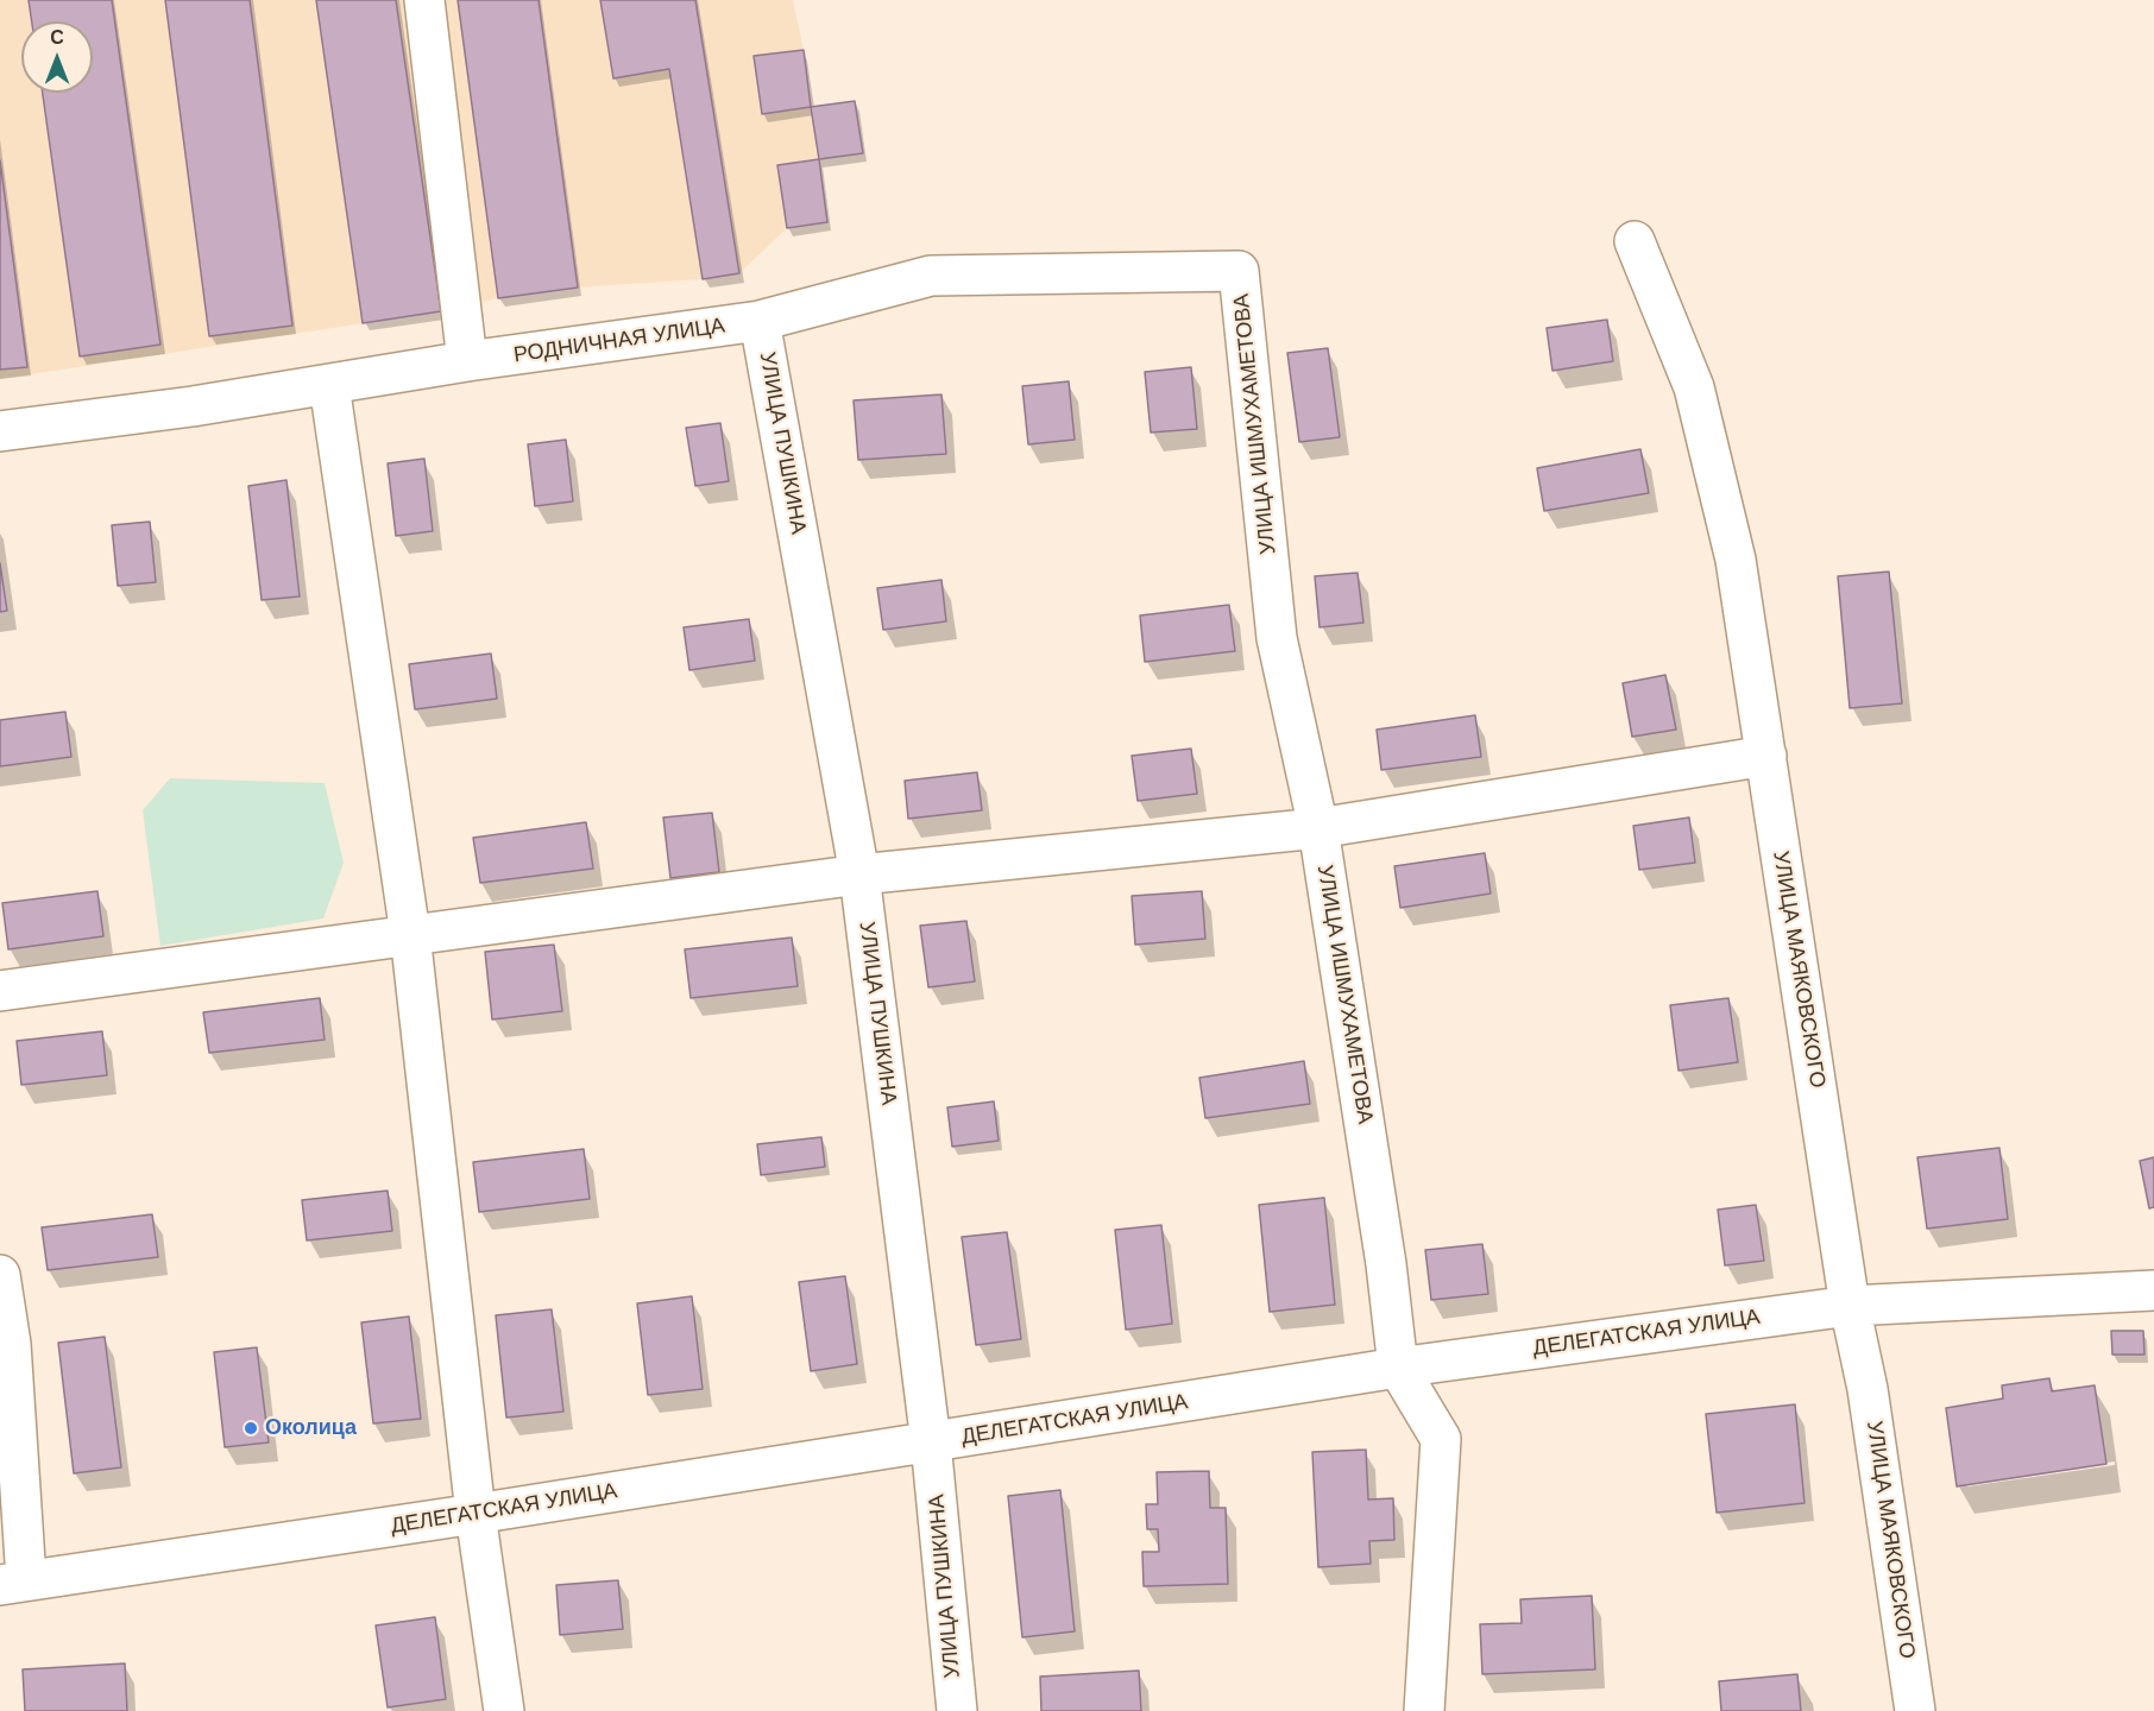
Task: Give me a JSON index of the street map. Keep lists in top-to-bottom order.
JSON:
{
  "streets": {
    "street": [
      "РОДНИЧНАЯ УЛИЦА",
      "УЛИЦА ИШМУХАМЕТОВА",
      "УЛИЦА ПУШКИНА",
      "УЛИЦА МАЯКОВСКОГО",
      "ДЕЛЕГАТСКАЯ УЛИЦА"
    ]
  },
  "crossings": [
    ["РОДНИЧНАЯ УЛИЦА", "УЛИЦА ИШМУХАМЕТОВА"],
    ["РОДНИЧНАЯ УЛИЦА", "УЛИЦА ПУШКИНА"],
    ["УЛИЦА ИШМУХАМЕТОВА", "ДЕЛЕГАТСКАЯ УЛИЦА"],
    ["УЛИЦА ПУШКИНА", "ДЕЛЕГАТСКАЯ УЛИЦА"],
    ["УЛИЦА МАЯКОВСКОГО", "ДЕЛЕГАТСКАЯ УЛИЦА"]
  ],
  "places": ["Околица"],
  "north": "top"
}
